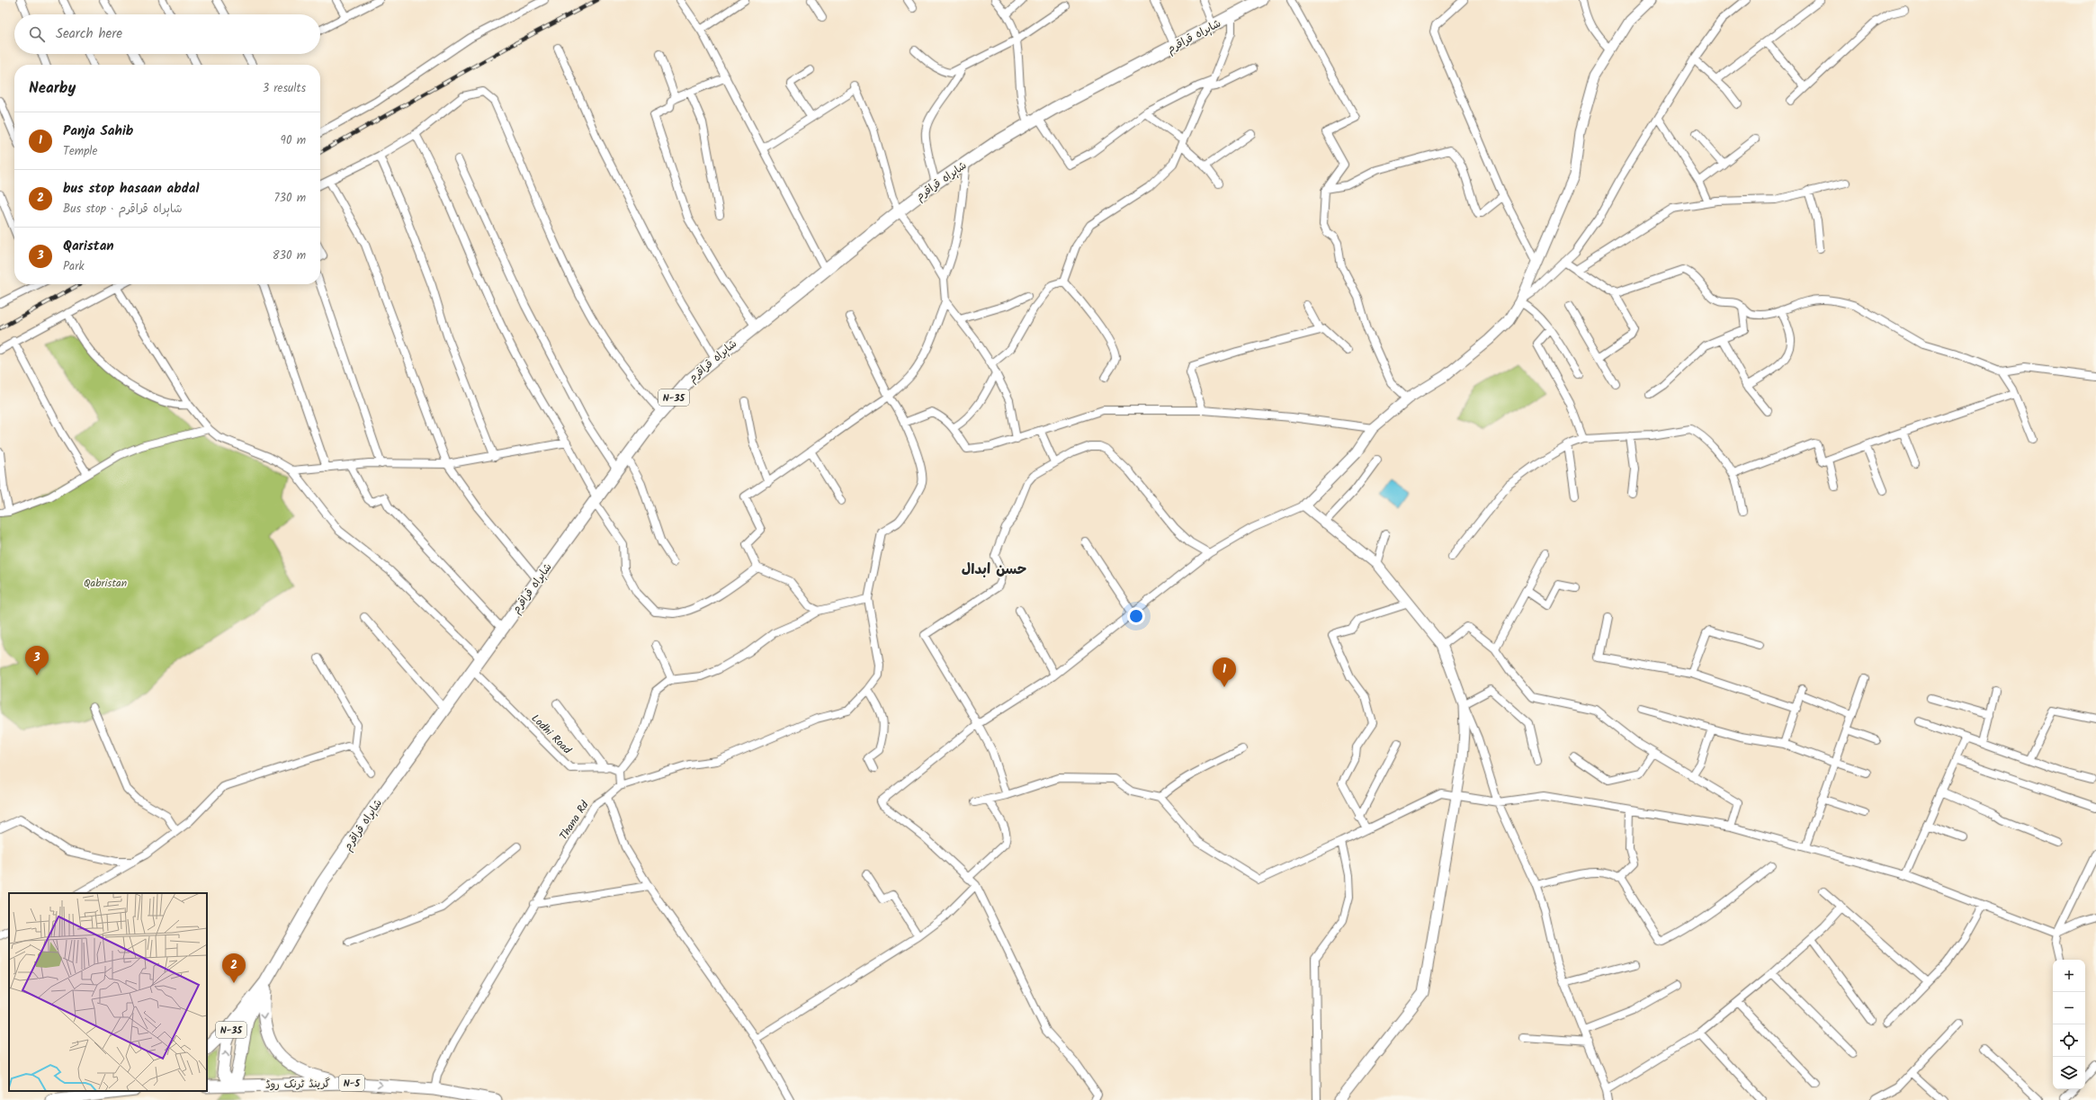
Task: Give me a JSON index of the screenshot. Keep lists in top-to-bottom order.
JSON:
{
  "streets": {
    "highway": [
      "شاہراہ قراقرم",
      "N-35",
      "N-5",
      "گرینڈ ٹرنک روڈ"
    ],
    "street": ["Lodhi Road", "Thana Rd"]
  },
  "crossings": [
    ["شاہراہ قراقرم", "Lodhi Road"],
    ["شاہراہ قراقرم", "گرینڈ ٹرنک روڈ"],
    ["Thana Rd", "گرینڈ ٹرنک روڈ"]
  ],
  "districts": ["حسن ابدال"],
  "parks": ["Qabristan"],
  "page": {
    "search": "Search here",
    "heading": ["Nearby", "3 results"],
    "list": [
      {
        "mark": "1",
        "name": "Panja Sahib",
        "note": "Temple",
        "value": "90 m"
      },
      {
        "mark": "2",
        "name": "bus stop hasaan abdal",
        "note": "Bus stop · شاہراہ قراقرم",
        "value": "730 m"
      },
      {
        "mark": "3",
        "name": "Qaristan",
        "note": "Park",
        "value": "830 m"
      }
    ],
    "pins": ["3", "1", "2"],
    "map_buttons": ["+", "−"]
  }
}
